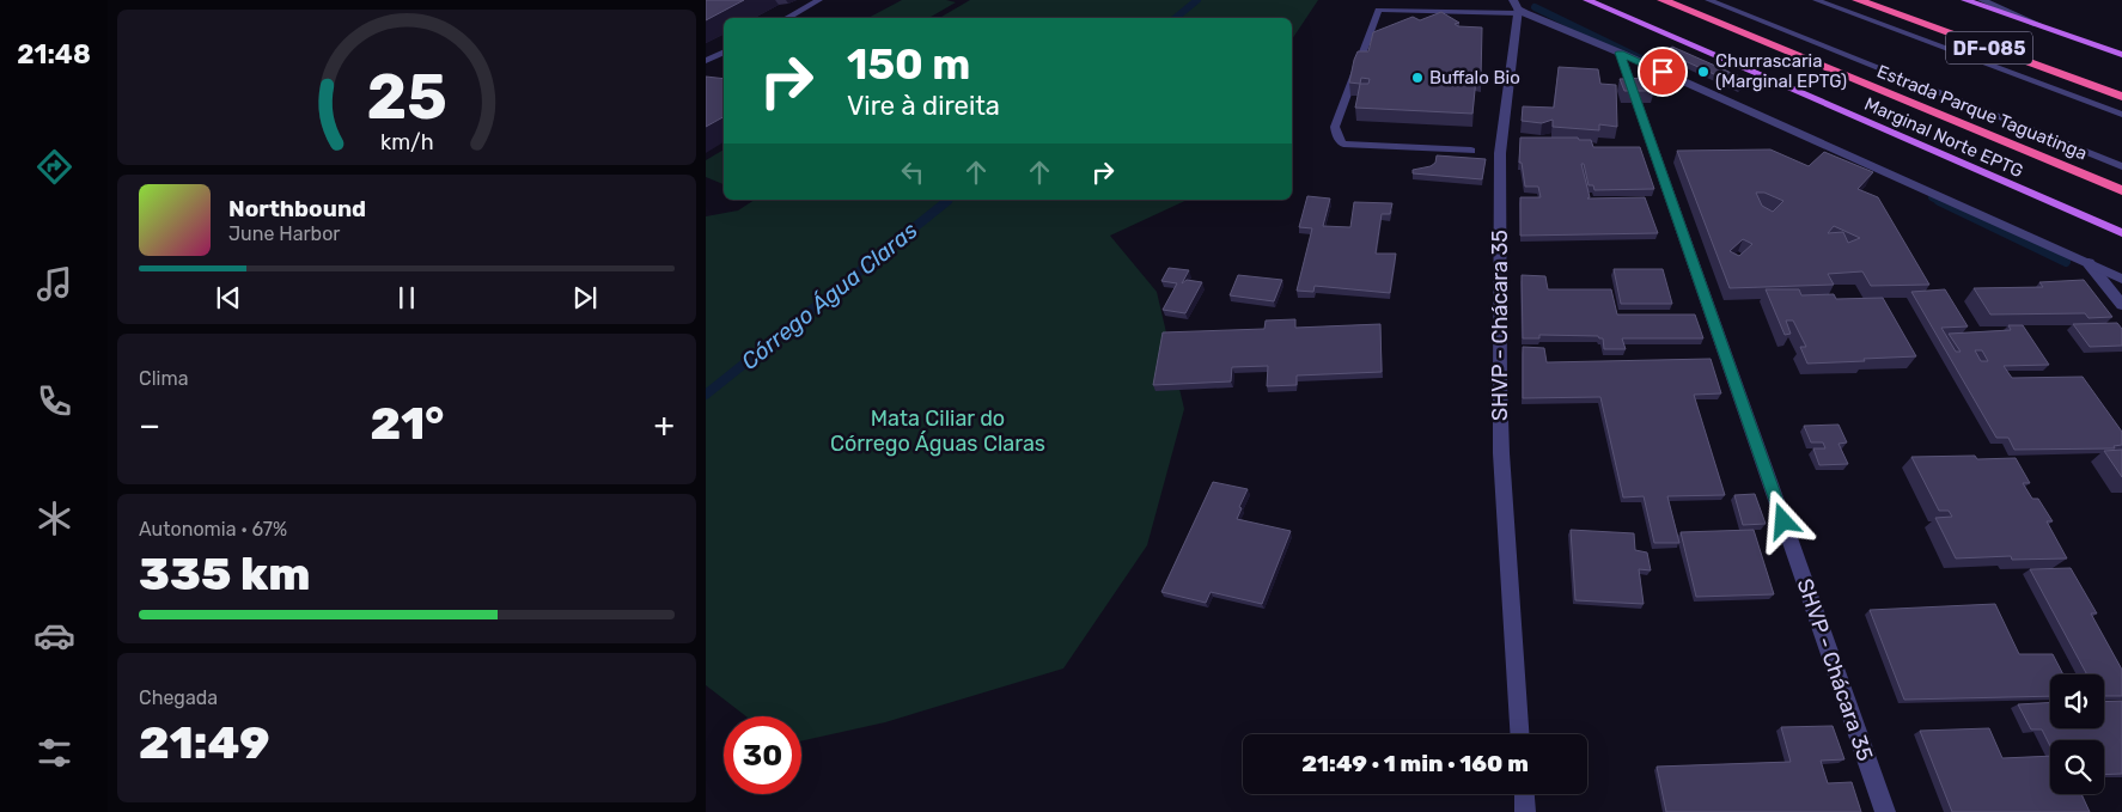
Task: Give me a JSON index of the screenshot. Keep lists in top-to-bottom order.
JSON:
{
  "streets": {
    "highway": ["DF-085", "Estrada Parque Taguatinga"],
    "main road": ["Marginal Norte EPTG"],
    "street": ["SHVP - Chácara 35"]
  },
  "water": ["Córrego Água Claras"],
  "parks": ["Mata Ciliar do Córrego Águas Claras"],
  "places": ["Churrascaria (Marginal EPTG)", "Buffalo Bio"],
  "page": {
    "tabs": "21:48",
    "turn": ["150 m", "Vire à direita"],
    "song": ["Northbound", "June Harbor"],
    "tile": [
      "Clima",
      ["Autonomia · 67%", "335 km"],
      ["Chegada", "21:49"]
    ],
    "heat": ["−", "21°", "+"],
    "limit": "30",
    "trip": "21:49 · 1 min · 160 m",
    "gauge": ["25", "km/h"]
  }
}
